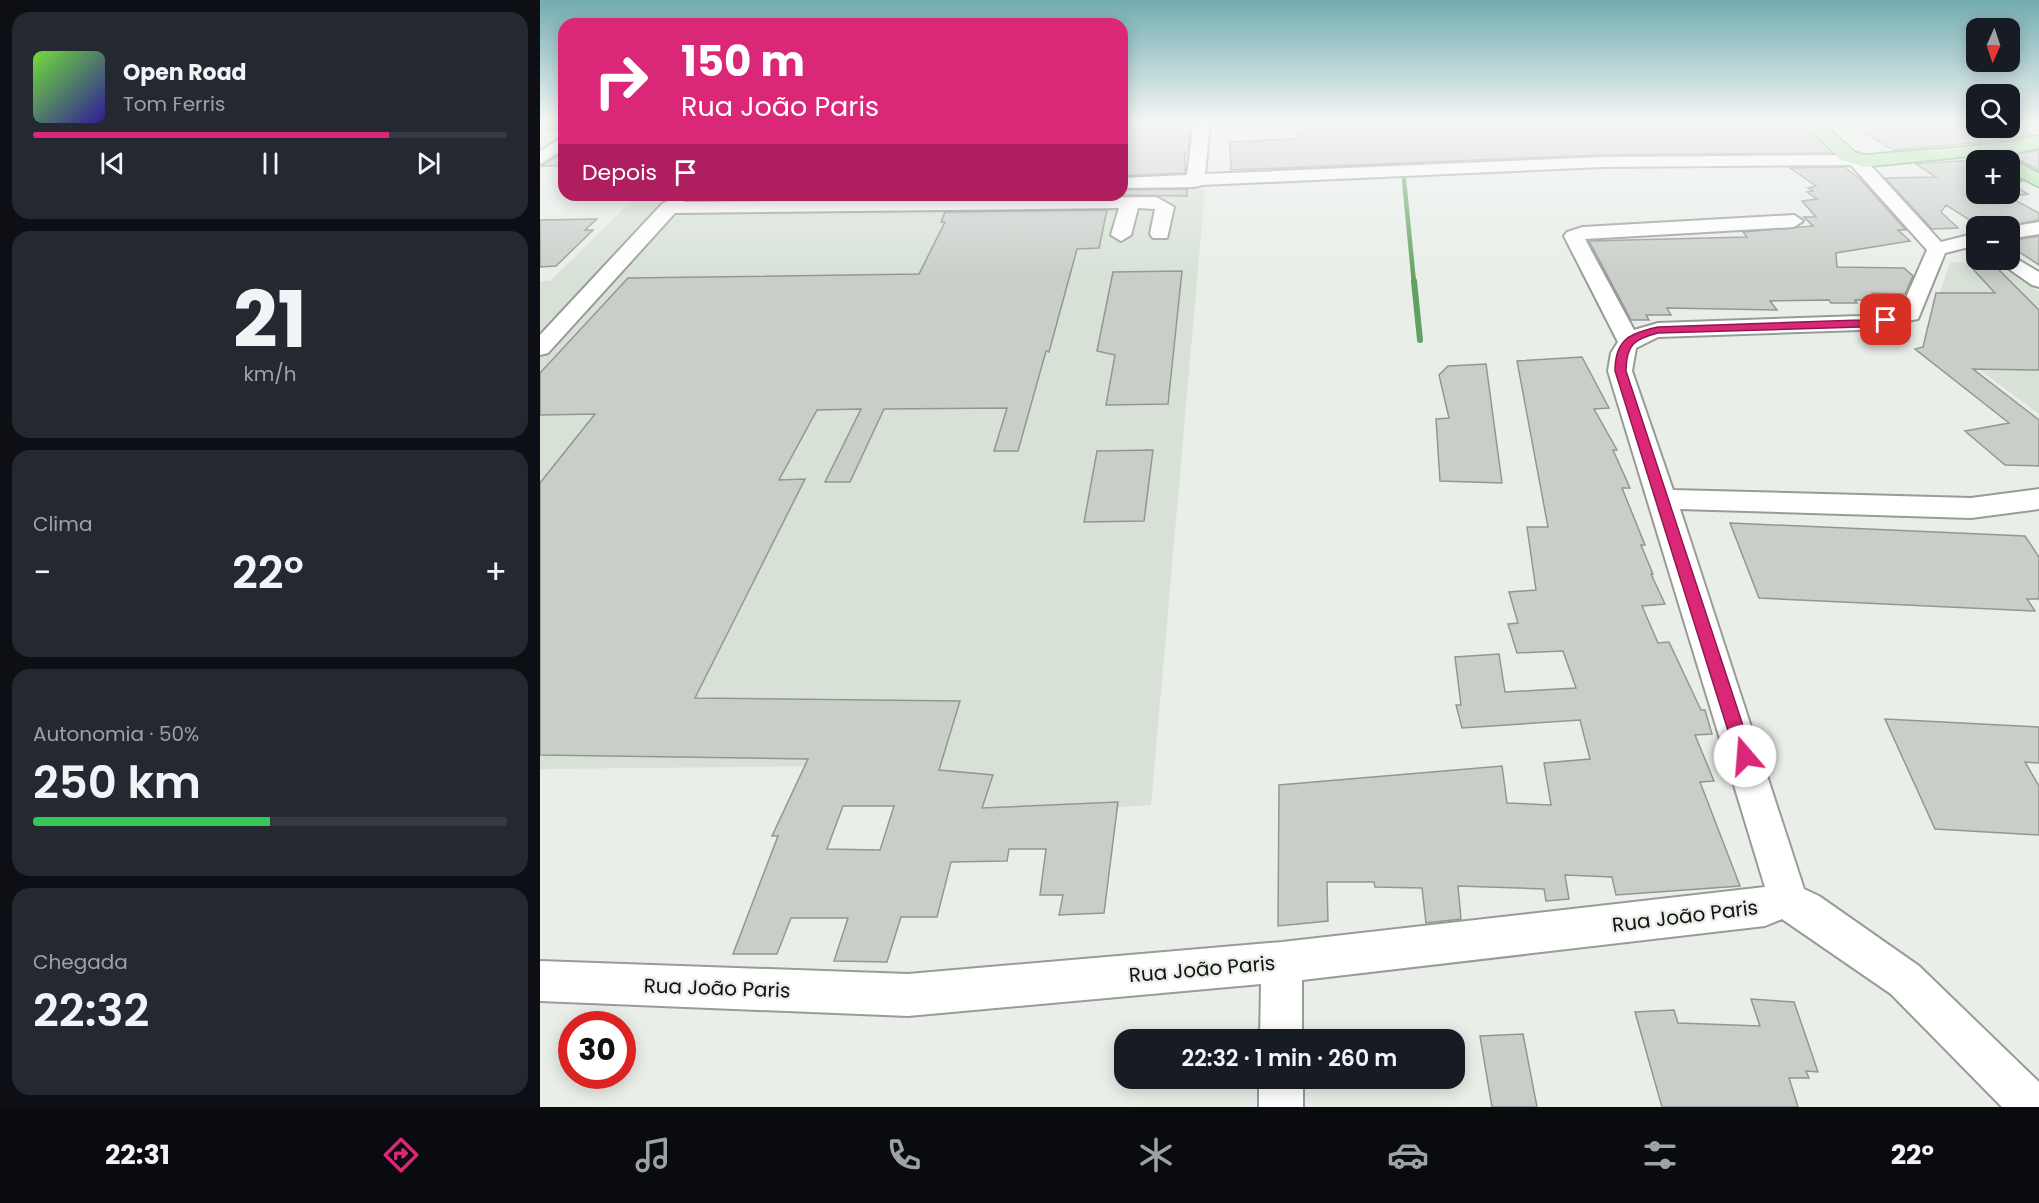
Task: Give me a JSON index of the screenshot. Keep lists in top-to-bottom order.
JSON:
{
  "streets": {
    "street": ["Rua João Paris"]
  },
  "north": "bottom",
  "page": {
    "map_buttons": ["+", "−"],
    "turn": ["150 m", "Rua João Paris"],
    "song": ["Open Road", "Tom Ferris"],
    "then": "Depois",
    "tile": [
      ["21", "km/h"],
      "Clima",
      ["Autonomia · 50%", "250 km"],
      ["Chegada", "22:32"]
    ],
    "heat": ["−", "22°", "+"],
    "limit": "30",
    "trip": "22:32 · 1 min · 260 m",
    "tabs": ["22:31", "22°"]
  }
}
